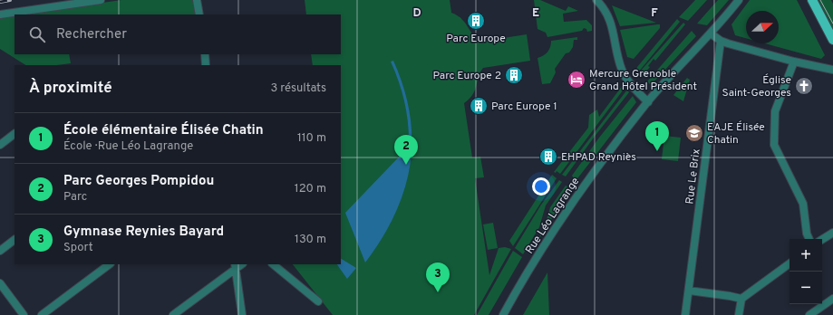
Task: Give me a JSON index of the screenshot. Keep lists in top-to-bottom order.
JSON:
{
  "streets": {
    "street": ["Rue Le Brix", "Rue Léo Lagrange"]
  },
  "places": {
    "building": [
      "Parc Europe",
      "Parc Europe 2",
      "Parc Europe 1",
      "EHPAD Reyniès"
    ],
    "hotel": ["Mercure Grenoble Grand Hôtel Président"],
    "church": ["Église Saint-Georges"],
    "school or university": ["EAJE Élisée Chatin"]
  },
  "north": "right",
  "page": {
    "search": "Rechercher",
    "heading": ["À proximité", "3 résultats"],
    "list": [
      {
        "mark": "1",
        "name": "École élémentaire Élisée Chatin",
        "note": "École · Rue Léo Lagrange",
        "value": "110 m"
      },
      {
        "mark": "2",
        "name": "Parc Georges Pompidou",
        "note": "Parc",
        "value": "120 m"
      },
      {
        "mark": "3",
        "name": "Gymnase Reynies Bayard",
        "note": "Sport",
        "value": "130 m"
      }
    ],
    "pins": ["1", "2", "3"],
    "map_buttons": ["+", "−"]
  },
  "grid": {
    "columns": ["D", "E", "F"]
  }
}
